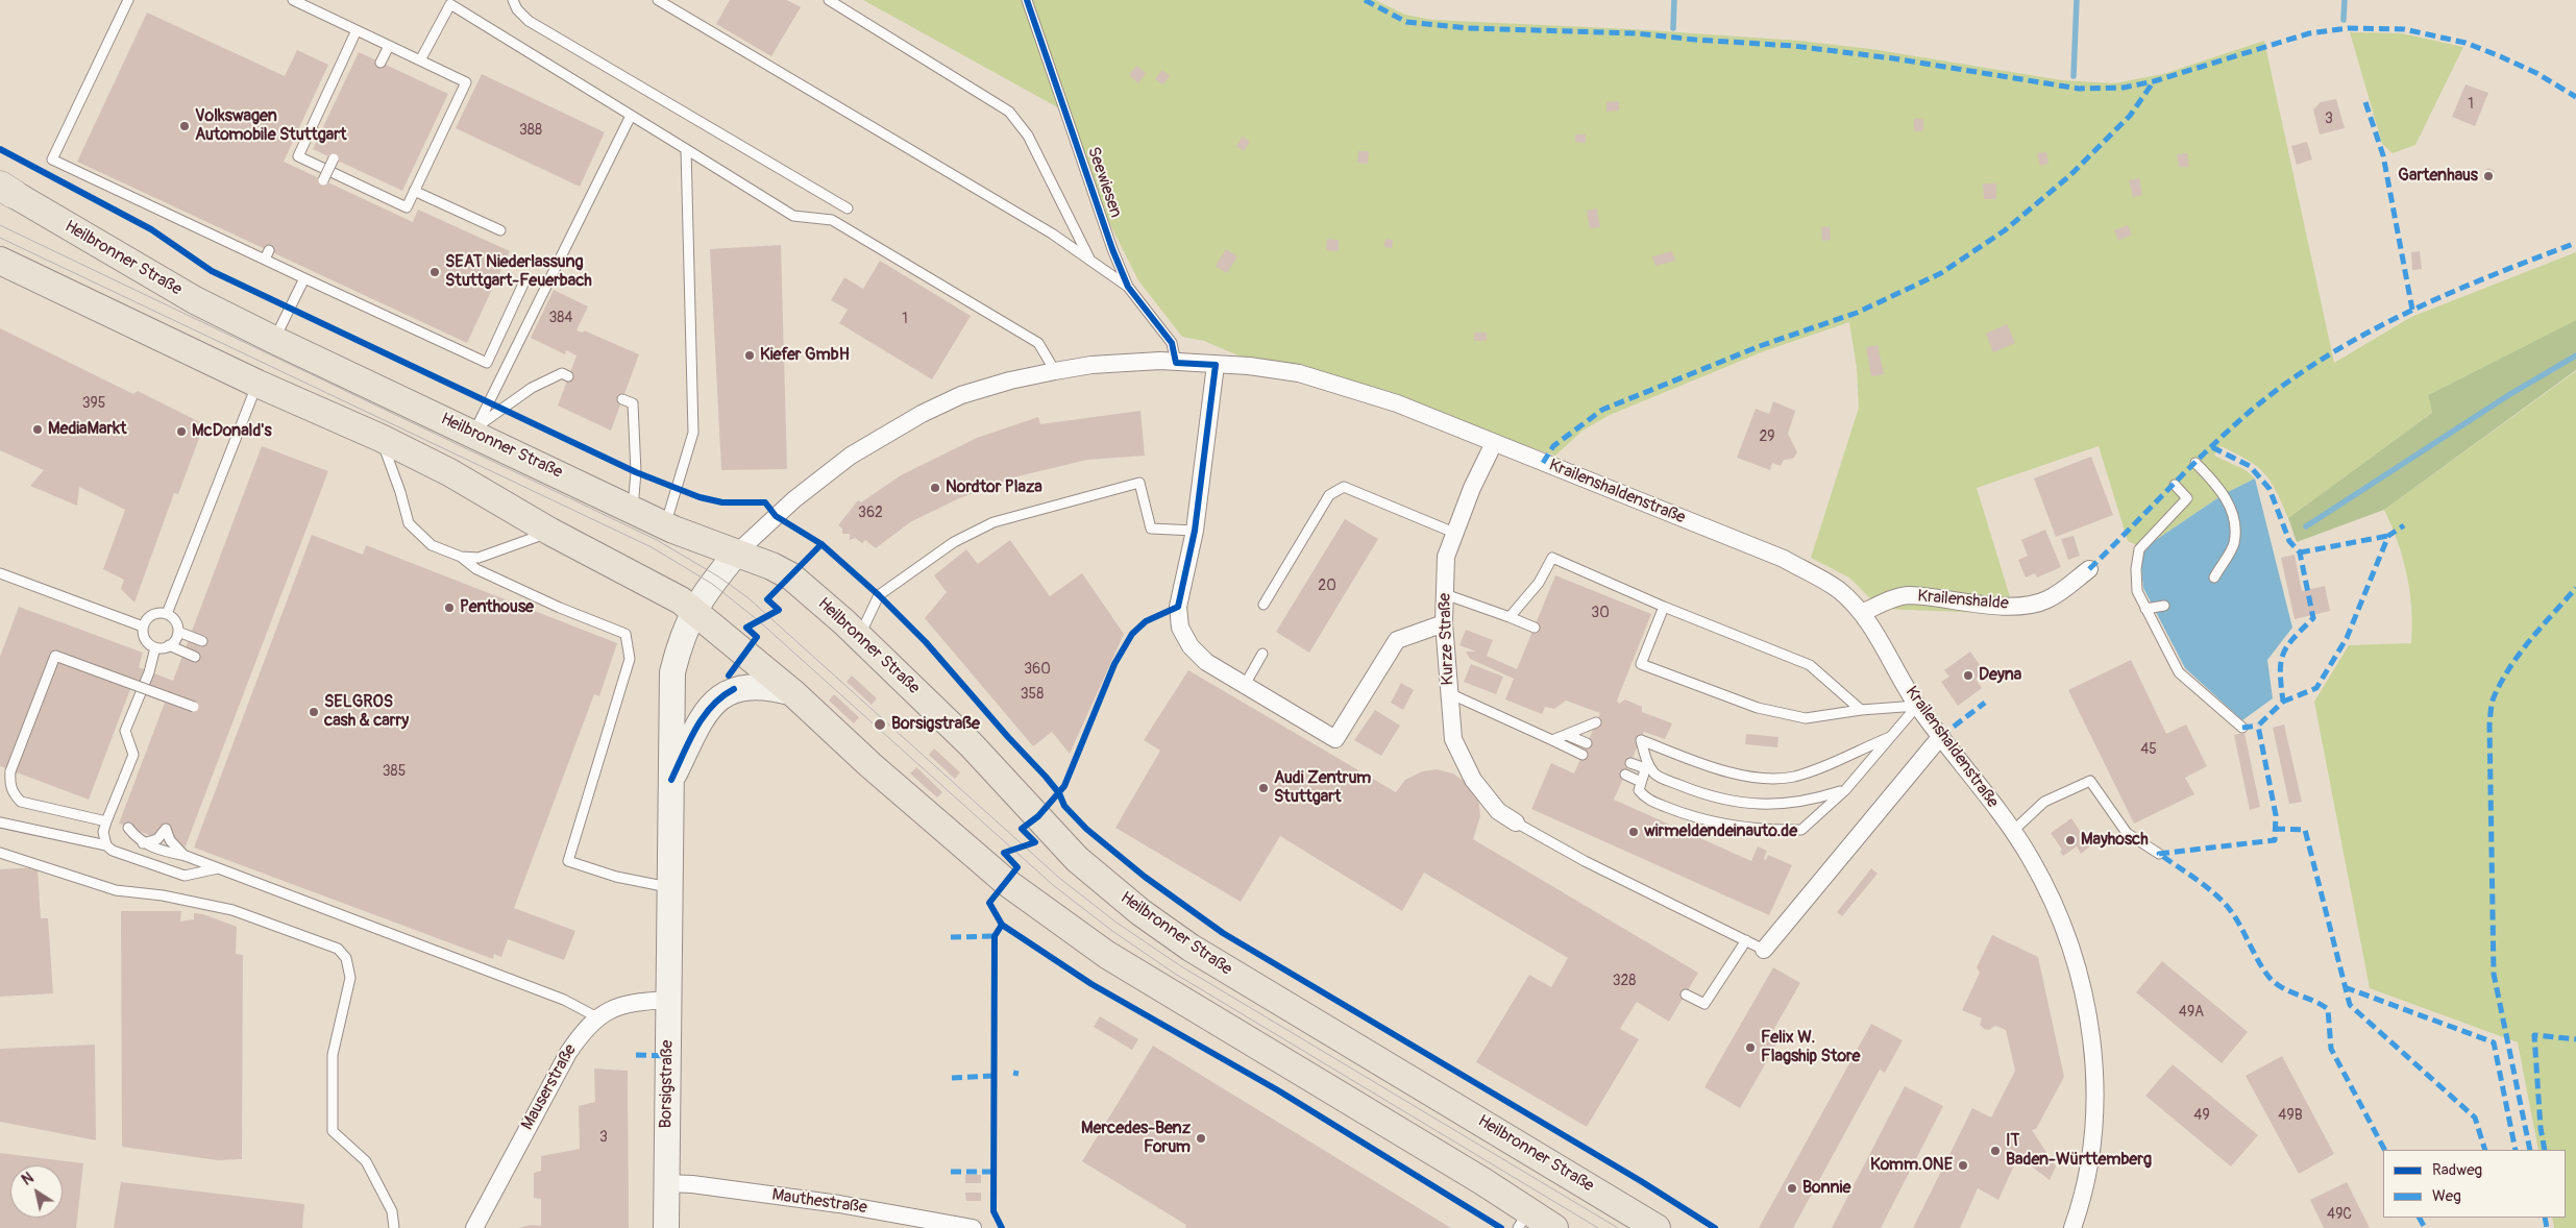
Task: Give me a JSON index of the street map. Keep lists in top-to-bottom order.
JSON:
{
  "streets": {
    "main road": ["Heilbronner Straße", "Borsigstraße"],
    "street": [
      "Krailenshaldenstraße",
      "Krailenshalde",
      "Kurze Straße",
      "Mauserstraße",
      "Mauthestraße"
    ],
    "lane": ["Seewiesen"]
  },
  "crossings": [
    ["Seewiesen", "Krailenshaldenstraße"],
    ["Heilbronner Straße", "Krailenshaldenstraße"],
    ["Heilbronner Straße", "Borsigstraße"],
    ["Krailenshaldenstraße", "Krailenshalde"],
    ["Krailenshaldenstraße", "Kurze Straße"],
    ["Krailenshaldenstraße", "Borsigstraße"],
    ["Borsigstraße", "Mauserstraße"],
    ["Borsigstraße", "Mauthestraße"]
  ],
  "places": [
    "Volkswagen Automobile Stuttgart",
    "Gartenhaus",
    "SEAT Niederlassung Stuttgart-Feuerbach",
    "Kiefer GmbH",
    "MediaMarkt",
    "McDonald's",
    "Nordtor Plaza",
    "Penthouse",
    "Deyna",
    "SELGROS cash & carry",
    "Borsigstraße",
    "Audi Zentrum Stuttgart",
    "wirmeldendeinauto.de",
    "Mayhosch",
    "Felix W. Flagship Store",
    "Mercedes-Benz Forum",
    "IT Baden-Württemberg",
    "Komm.ONE",
    "Bonnie"
  ],
  "house_numbers": [
    "1",
    "3",
    "388",
    "384",
    "1",
    "395",
    "29",
    "362",
    "20",
    "30",
    "360",
    "358",
    "45",
    "385",
    "328",
    "49A",
    "49",
    "49B",
    "3",
    "49C"
  ],
  "legend": ["Radweg", "Weg"],
  "north": "top left"
}
